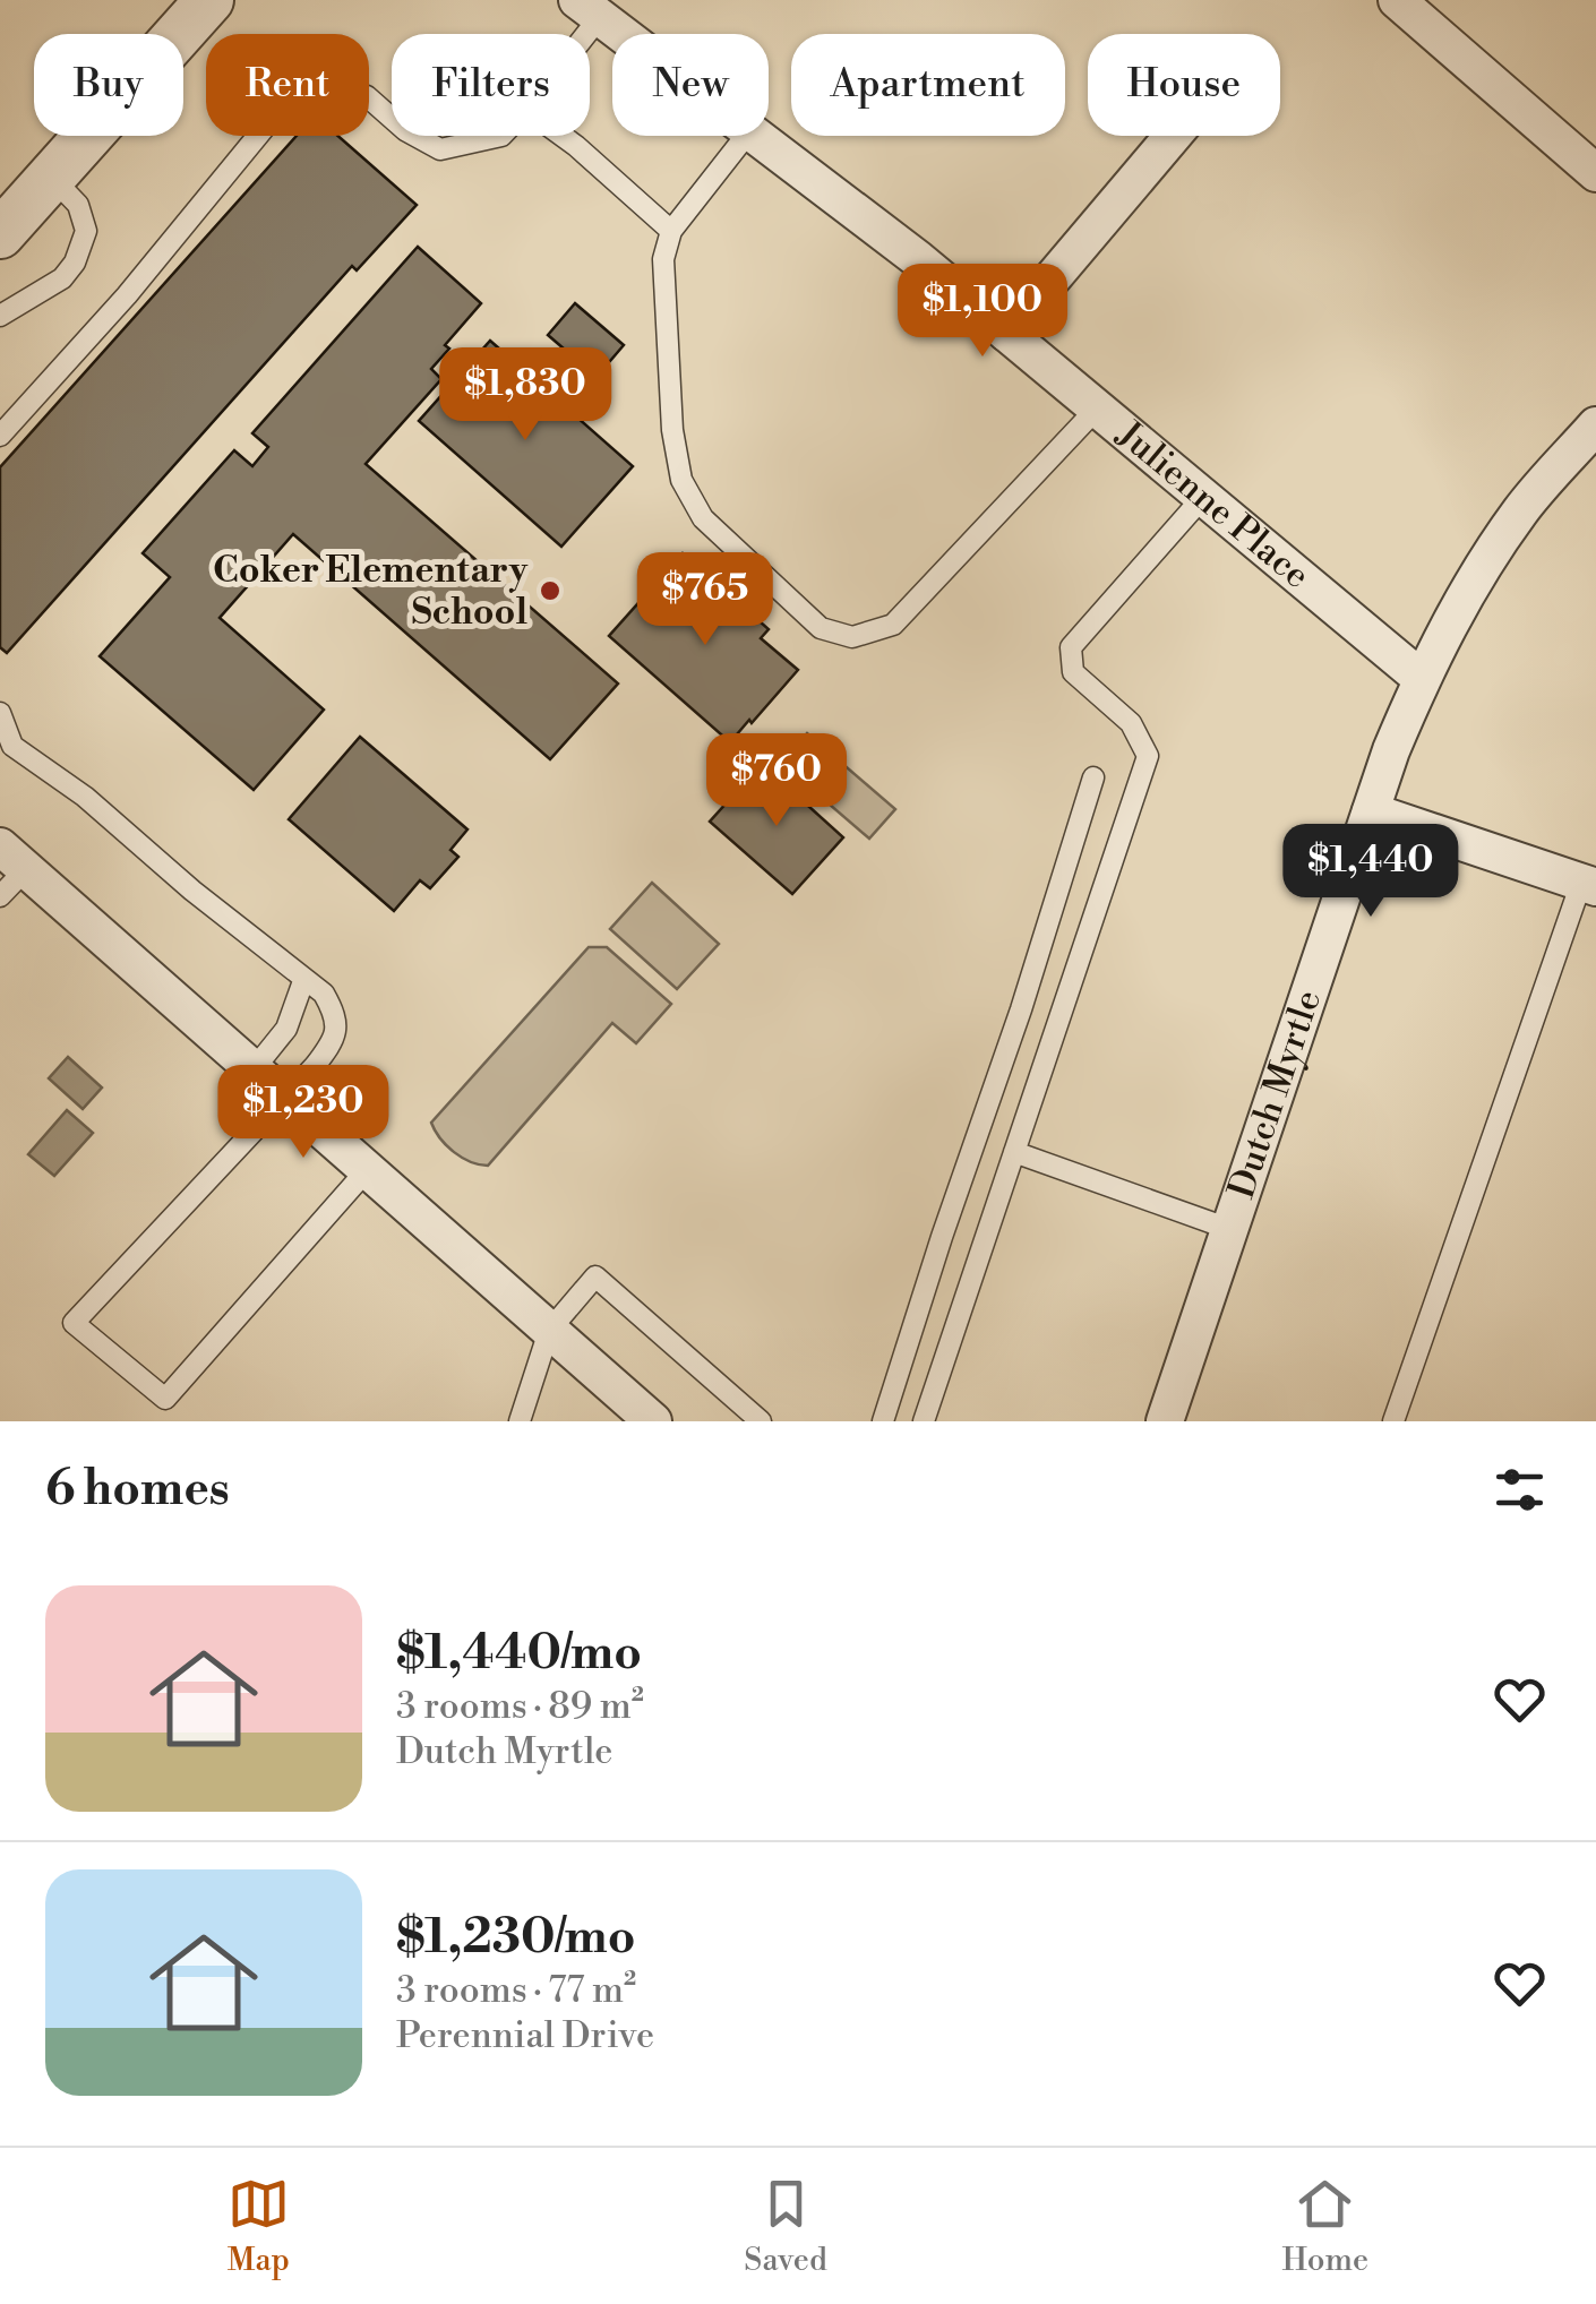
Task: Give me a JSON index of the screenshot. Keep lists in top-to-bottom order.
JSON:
{
  "streets": {
    "street": ["Julienne Place", "Dutch Myrtle"]
  },
  "crossings": [
    ["Julienne Place", "Dutch Myrtle"]
  ],
  "places": ["Coker Elementary School"],
  "page": {
    "chip": [
      "Buy",
      "Rent",
      "Filters",
      "New",
      "Apartment",
      "House"
    ],
    "price": [
      "$1,100",
      "$1,830",
      "$765",
      "$760",
      "$1,440",
      "$1,230"
    ],
    "heading": "6 homes",
    "list": [
      {
        "name": "$1,440/mo",
        "note": "3 rooms · 89 m² · Dutch Myrtle"
      },
      {
        "name": "$1,230/mo",
        "note": "3 rooms · 77 m² · Perennial Drive"
      }
    ],
    "tabs": ["Map", "Saved", "Home"]
  }
}
